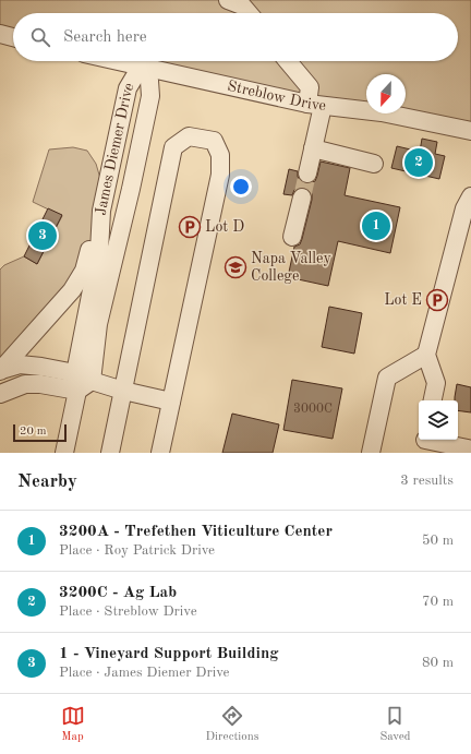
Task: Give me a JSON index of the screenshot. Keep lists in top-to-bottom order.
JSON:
{
  "streets": {
    "street": ["Streblow Drive", "James Diemer Drive"]
  },
  "crossings": [
    ["Streblow Drive", "James Diemer Drive"]
  ],
  "places": {
    "parking": ["Lot D", "Lot E"],
    "school or university": ["Napa Valley College"]
  },
  "house_numbers": ["3000C"],
  "scale_bar": "20 m",
  "north": "bottom",
  "page": {
    "search": "Search here",
    "pins": ["2", "1", "3"],
    "scale": "20 m",
    "heading": ["Nearby", "3 results"],
    "list": [
      {
        "mark": "1",
        "name": "3200A - Trefethen Viticulture Center",
        "note": "Place · Roy Patrick Drive",
        "value": "50 m"
      },
      {
        "mark": "2",
        "name": "3200C - Ag Lab",
        "note": "Place · Streblow Drive",
        "value": "70 m"
      },
      {
        "mark": "3",
        "name": "1 - Vineyard Support Building",
        "note": "Place · James Diemer Drive",
        "value": "80 m"
      }
    ],
    "nav": ["Map", "Directions", "Saved"]
  }
}
